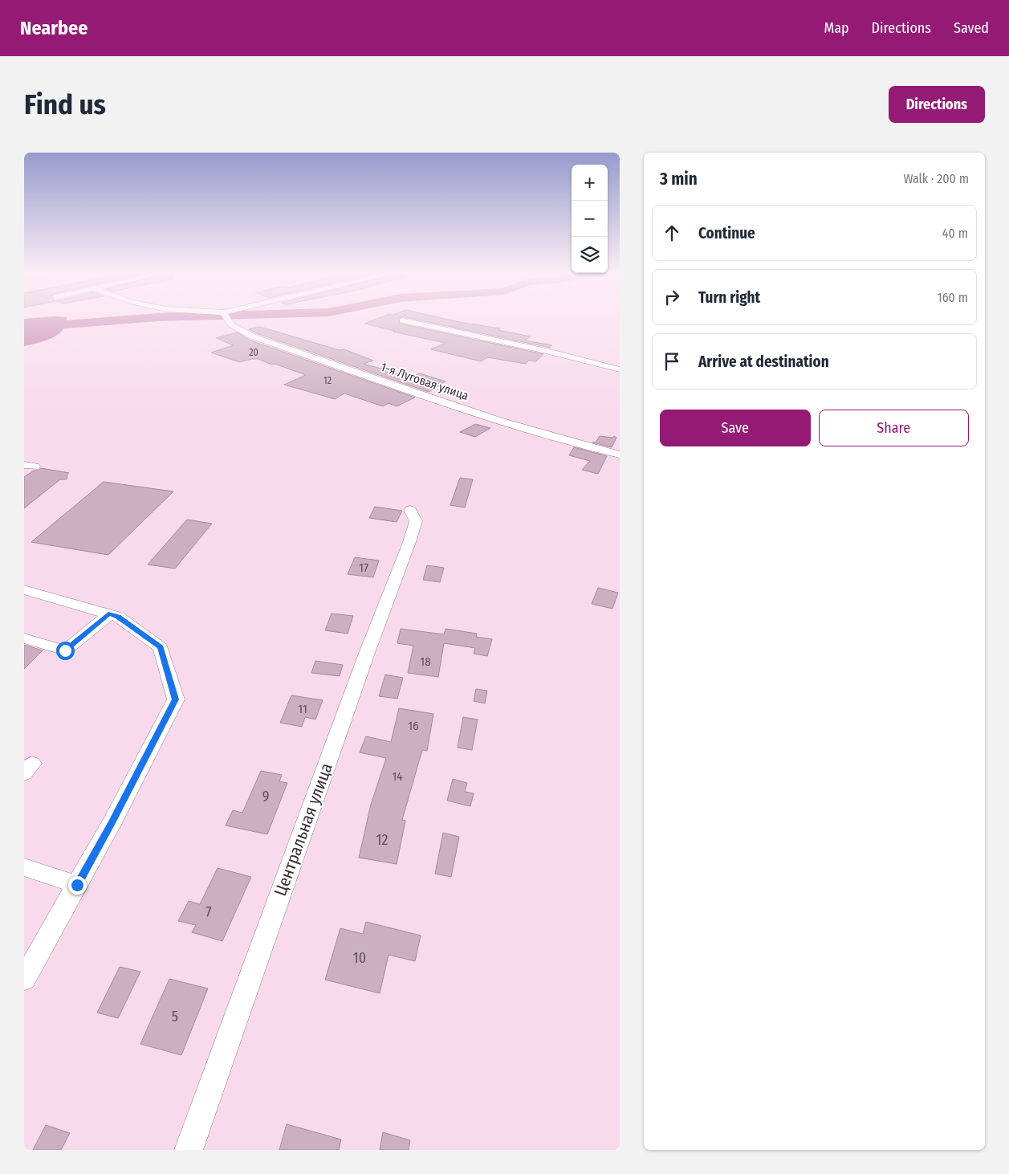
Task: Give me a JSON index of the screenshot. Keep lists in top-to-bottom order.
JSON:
{
  "streets": {
    "street": ["1-я Луговая улица", "Центральная улица"]
  },
  "house_numbers": [
    "20",
    "12",
    "17",
    "18",
    "11",
    "16",
    "14",
    "9",
    "12",
    "7",
    "10",
    "5"
  ],
  "page": {
    "header": "Nearbee",
    "nav": ["Map", "Directions", "Saved"],
    "buttons": [
      "Directions",
      ["Save", "Share"]
    ],
    "title": "Find us",
    "heading": ["3 min", "Walk · 200 m"],
    "map_buttons": ["+", "−"],
    "list": [
      ["Continue", "40 m"],
      ["Turn right", "160 m"],
      "Arrive at destination"
    ]
  }
}
